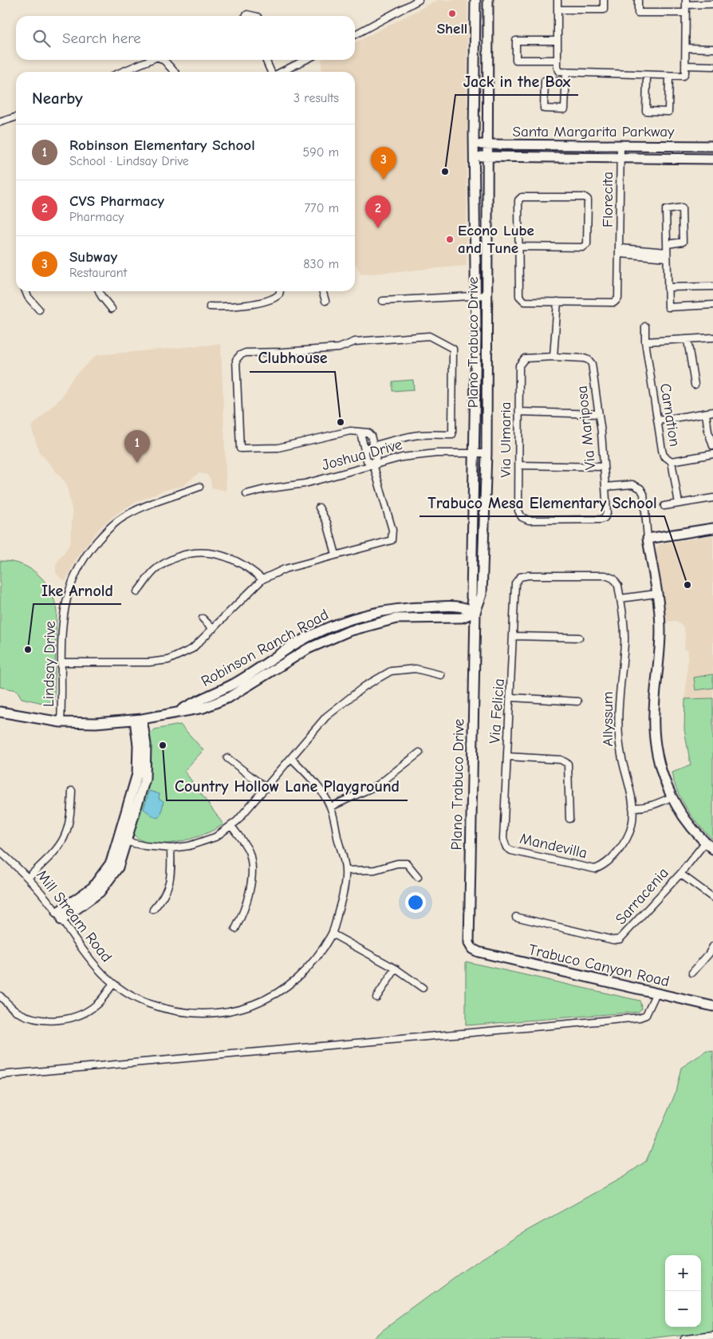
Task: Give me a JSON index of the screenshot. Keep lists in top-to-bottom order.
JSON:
{
  "streets": {
    "main road": [
      "Santa Margarita Parkway",
      "Plano Trabuco Drive",
      "Robinson Ranch Road",
      "Trabuco Canyon Road"
    ],
    "street": [
      "Florecita",
      "Carnation",
      "Via Mariposa",
      "Via Ulmaria",
      "Joshua Drive",
      "Lindsay Drive",
      "Via Felicia",
      "Allyssum",
      "Mandevilla",
      "Sarracenia",
      "Mill Stream Road"
    ]
  },
  "crossings": [
    ["Santa Margarita Parkway", "Florecita"],
    ["Santa Margarita Parkway", "Plano Trabuco Drive"],
    ["Plano Trabuco Drive", "Joshua Drive"],
    ["Plano Trabuco Drive", "Robinson Ranch Road"],
    ["Plano Trabuco Drive", "Trabuco Canyon Road"],
    ["Via Mariposa", "Via Ulmaria"],
    ["Robinson Ranch Road", "Lindsay Drive"],
    ["Via Felicia", "Allyssum"],
    ["Via Felicia", "Mandevilla"],
    ["Allyssum", "Mandevilla"]
  ],
  "places": [
    "Shell",
    "Jack in the Box",
    "Econo Lube and Tune",
    "Clubhouse",
    "Trabuco Mesa Elementary School",
    "Ike Arnold",
    "Country Hollow Lane Playground"
  ],
  "page": {
    "search": "Search here",
    "heading": ["Nearby", "3 results"],
    "list": [
      {
        "mark": "1",
        "name": "Robinson Elementary School",
        "note": "School · Lindsay Drive",
        "value": "590 m"
      },
      {
        "mark": "2",
        "name": "CVS Pharmacy",
        "note": "Pharmacy",
        "value": "770 m"
      },
      {
        "mark": "3",
        "name": "Subway",
        "note": "Restaurant",
        "value": "830 m"
      }
    ],
    "pins": ["3", "2", "1"],
    "map_buttons": ["+", "−"]
  }
}
